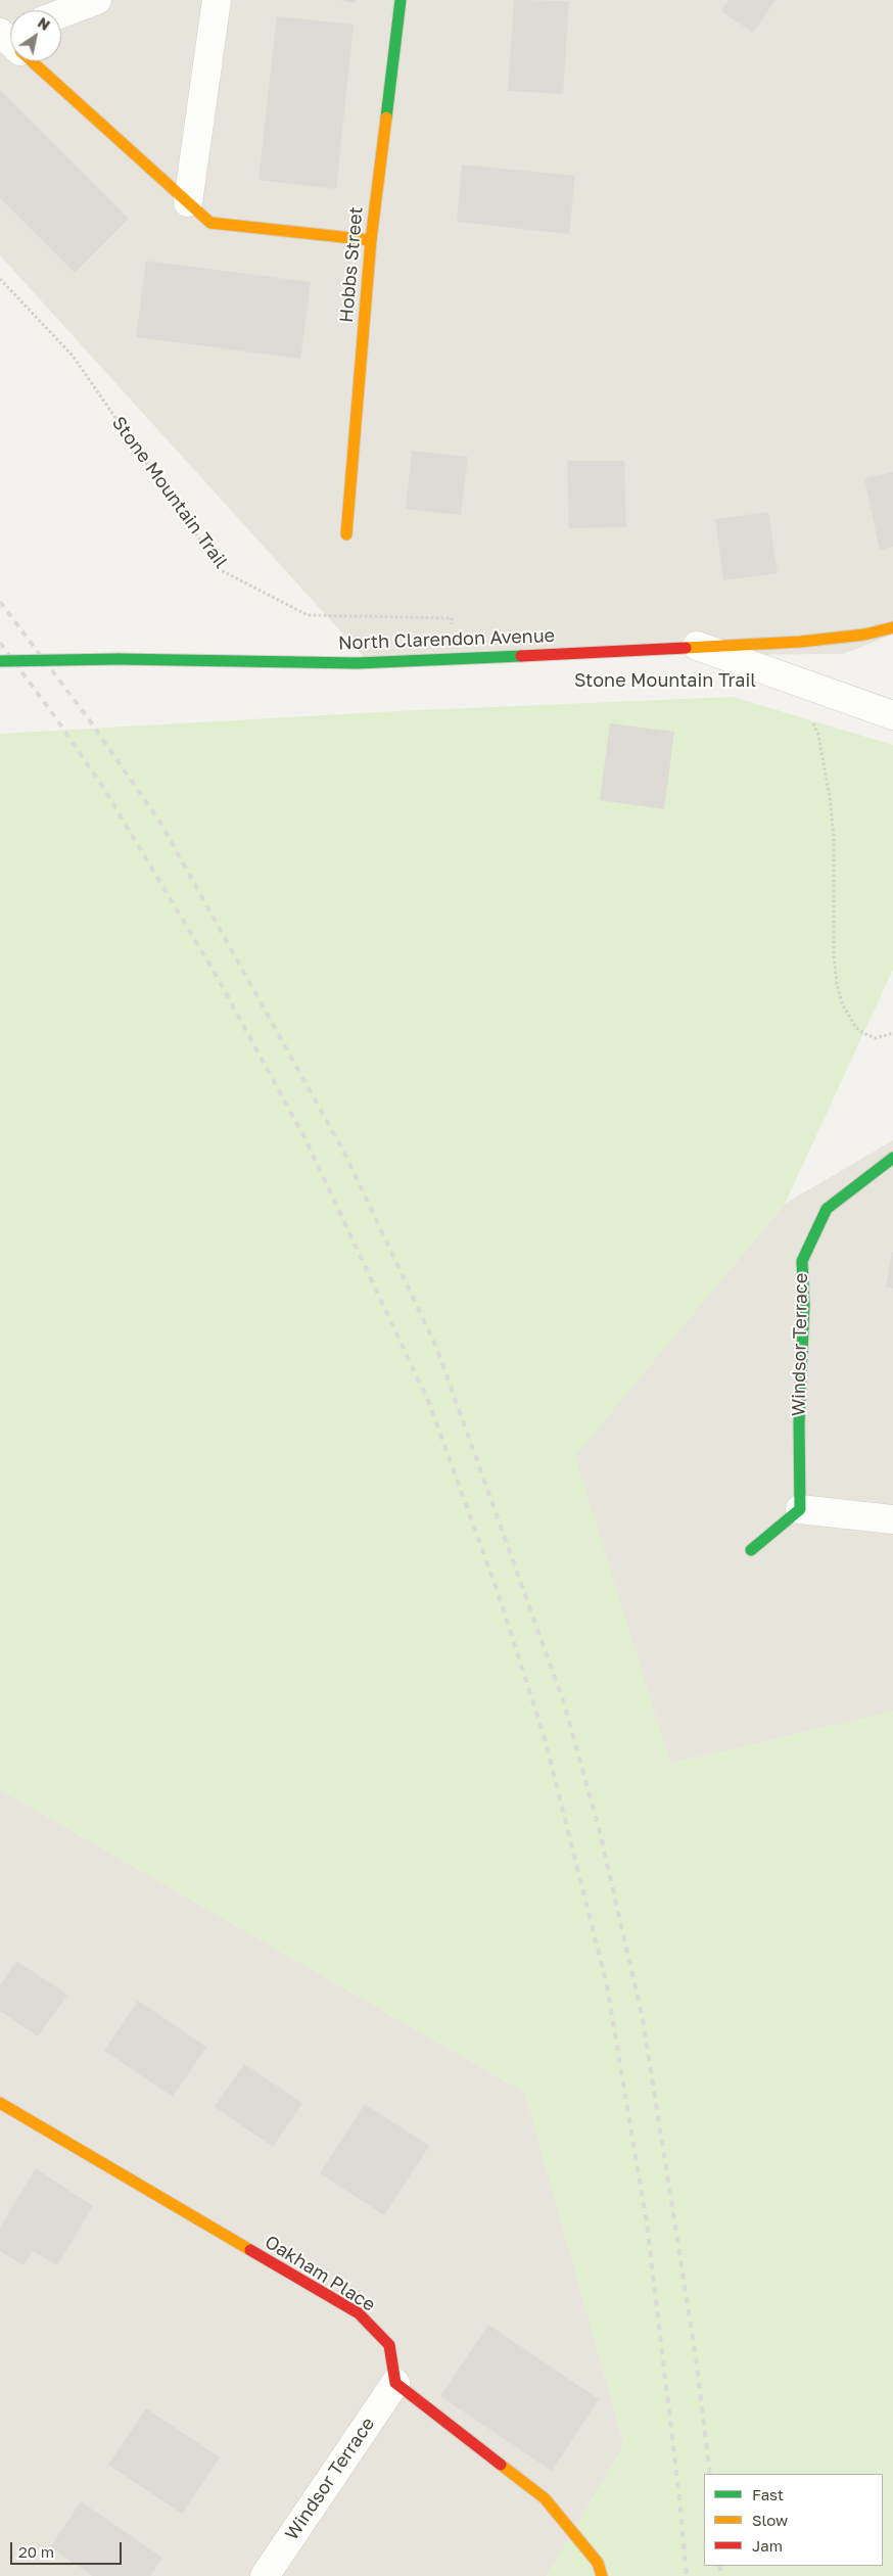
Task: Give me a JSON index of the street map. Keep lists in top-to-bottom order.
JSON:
{
  "streets": {
    "street": [
      "Hobbs Street",
      "North Clarendon Avenue",
      "Windsor Terrace",
      "Oakham Place"
    ],
    "path": ["Stone Mountain Trail"]
  },
  "crossings": [
    ["Windsor Terrace", "Oakham Place"]
  ],
  "legend": ["Fast", "Slow", "Jam"],
  "scale_bar": "20 m",
  "north": "top right"
}
